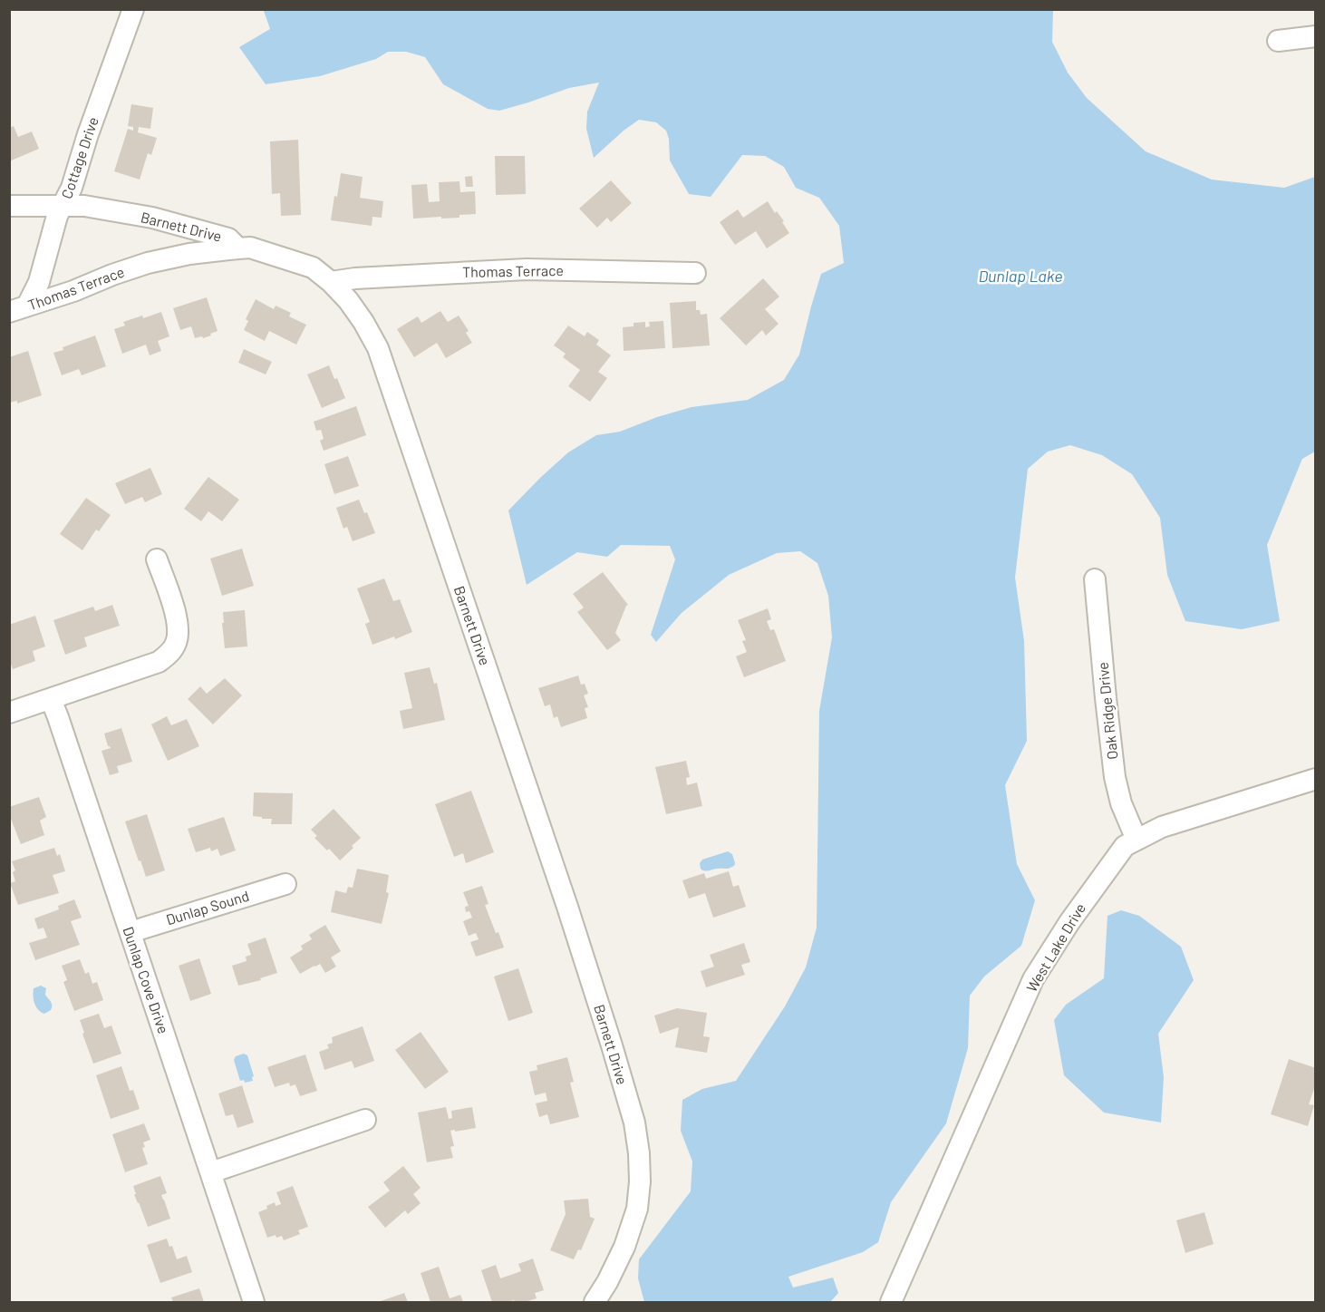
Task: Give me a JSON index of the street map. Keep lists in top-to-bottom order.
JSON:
{
  "streets": {
    "street": [
      "Cottage Drive",
      "Barnett Drive",
      "Thomas Terrace",
      "Oak Ridge Drive",
      "Dunlap Sound",
      "West Lake Drive",
      "Dunlap Cove Drive"
    ]
  },
  "crossings": [
    ["Cottage Drive", "Barnett Drive"],
    ["Cottage Drive", "Thomas Terrace"],
    ["Barnett Drive", "Thomas Terrace"],
    ["Oak Ridge Drive", "West Lake Drive"],
    ["Dunlap Sound", "Dunlap Cove Drive"]
  ],
  "water": ["Dunlap Lake"]
}
